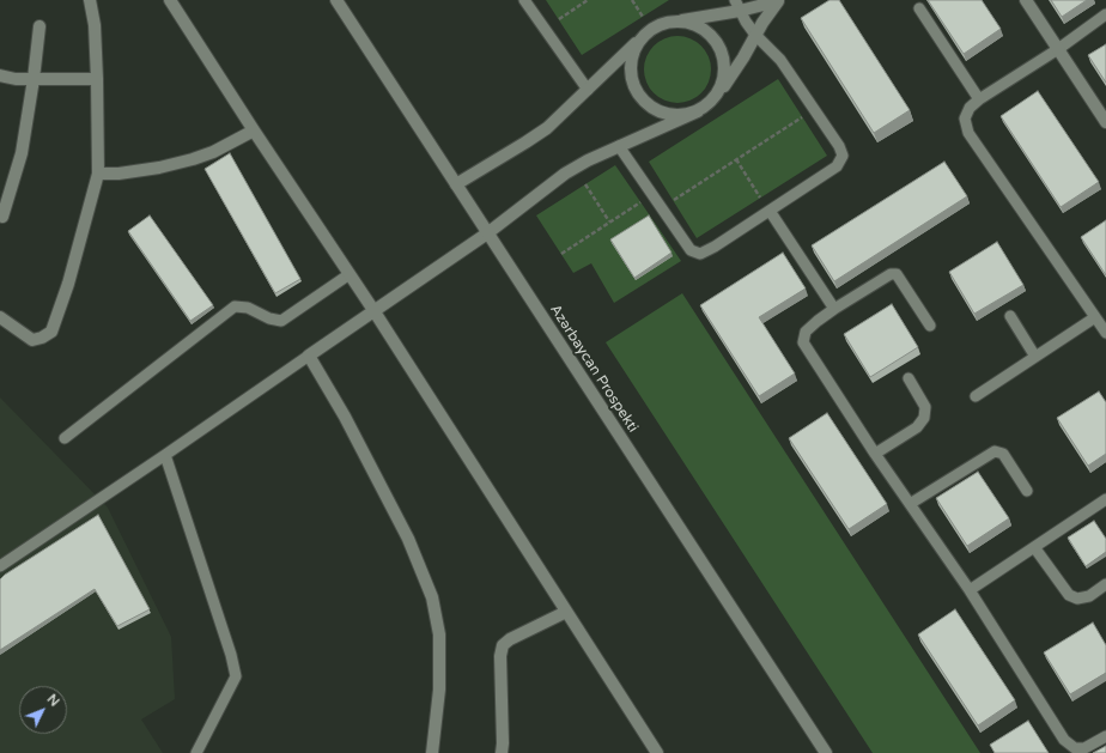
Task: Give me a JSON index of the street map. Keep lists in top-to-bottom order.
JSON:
{
  "streets": {
    "street": ["Azərbaycan Prospekti"]
  },
  "north": "top right"
}
